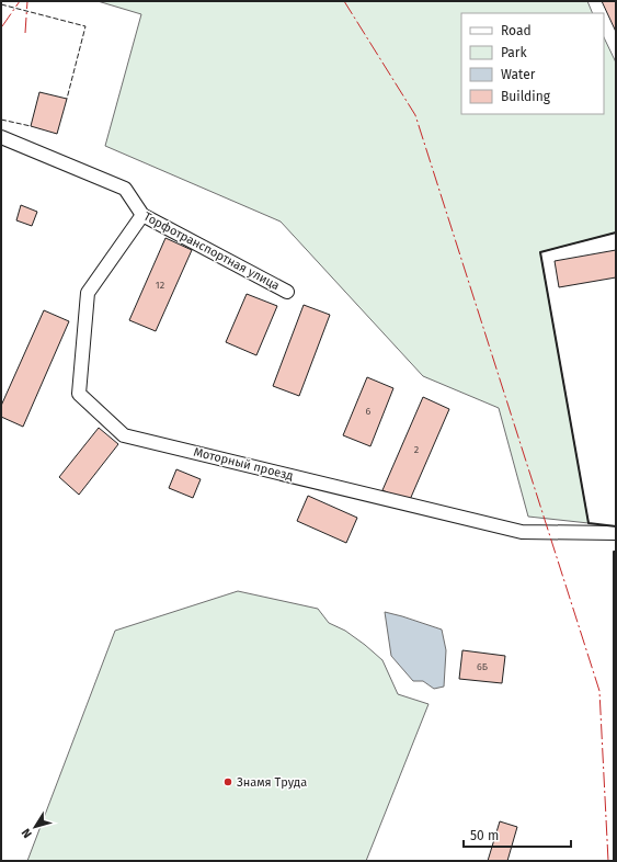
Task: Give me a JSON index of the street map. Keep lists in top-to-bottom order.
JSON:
{
  "streets": {
    "street": ["Торфотранспортная улица", "Моторный проезд"]
  },
  "crossings": [
    ["Торфотранспортная улица", "Моторный проезд"]
  ],
  "places": ["Знамя Труда"],
  "house_numbers": [
    "12",
    "6",
    "2",
    "6Б"
  ],
  "legend": [
    "Road",
    "Park",
    "Water",
    "Building"
  ],
  "scale_bar": "50 m",
  "north": "bottom left"
}
